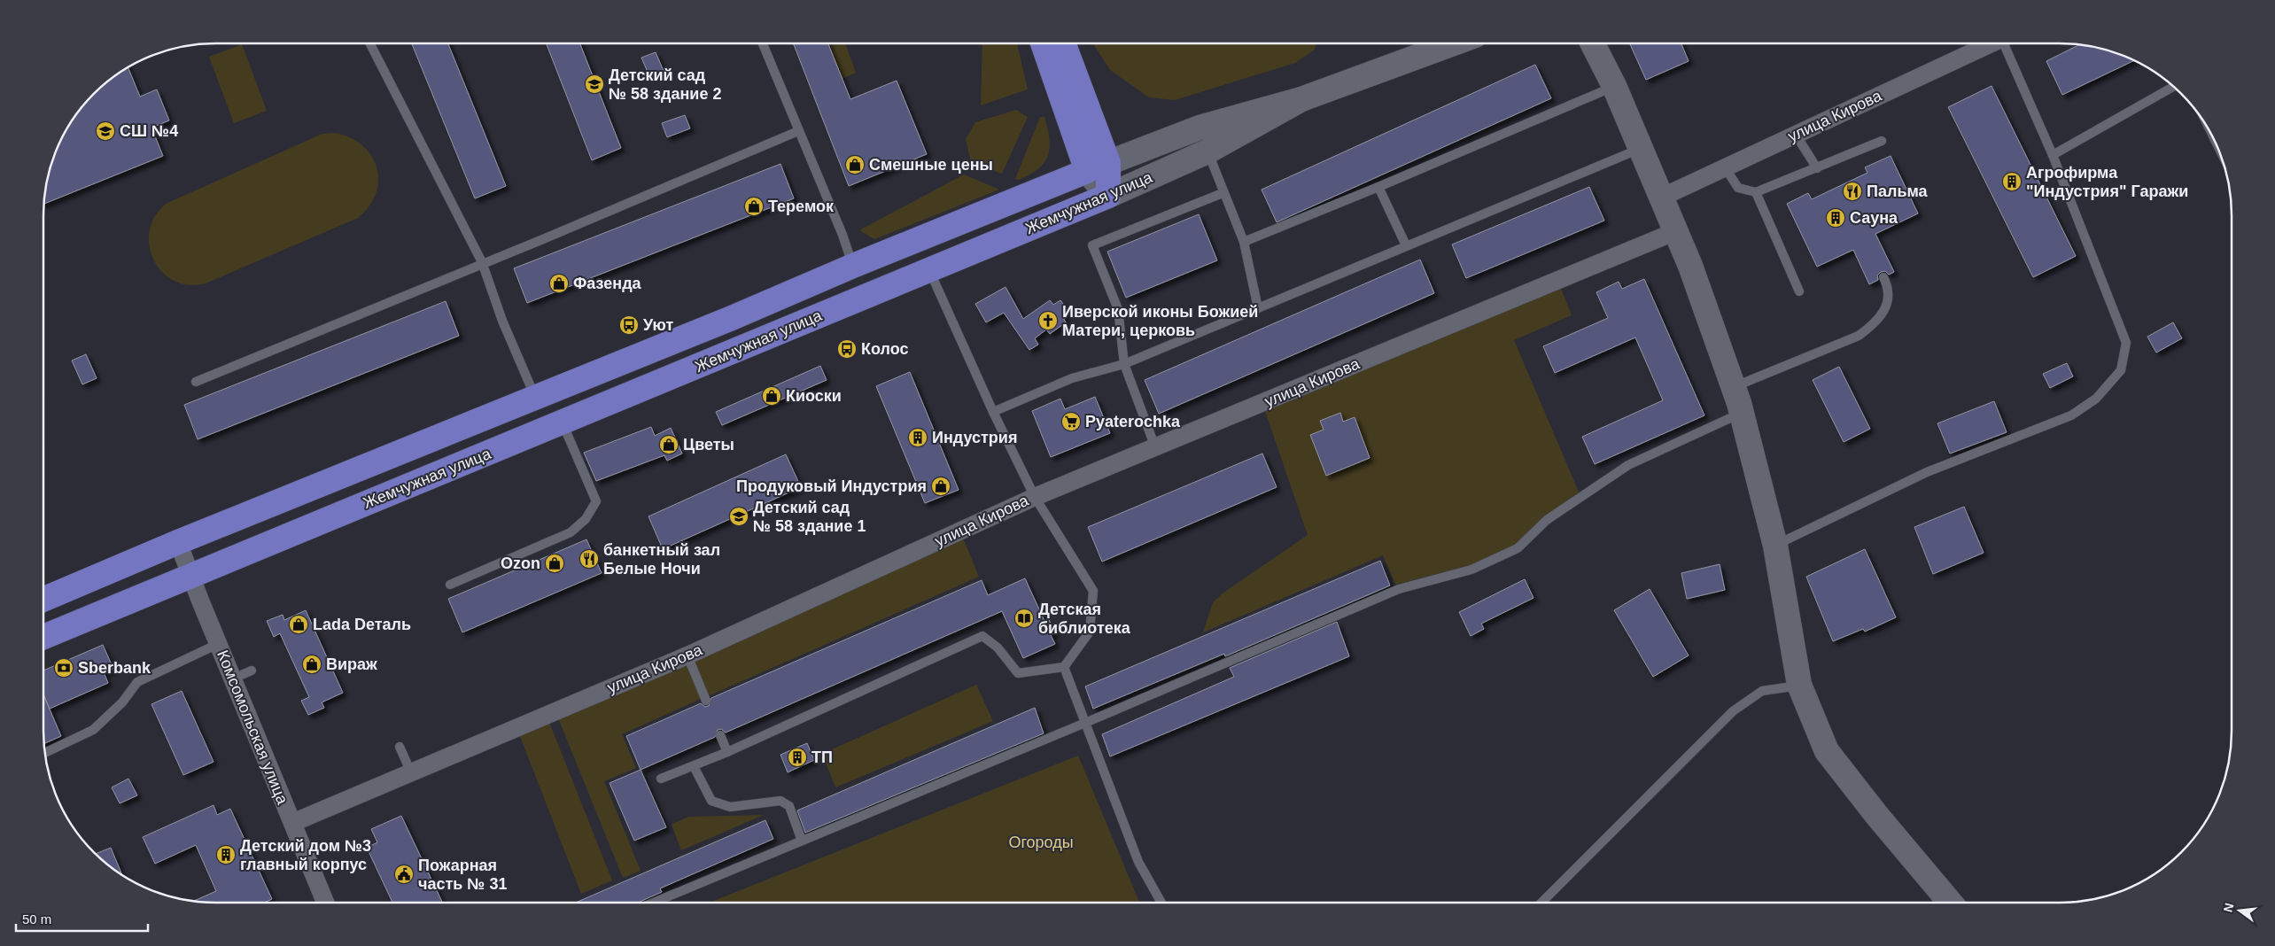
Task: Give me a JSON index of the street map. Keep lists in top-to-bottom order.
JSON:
{
  "streets": {
    "main road": ["Жемчужная улица"],
    "street": ["улица Кирова", "Комсомольская улица"]
  },
  "crossings": [
    ["улица Кирова", "Комсомольская улица"],
    ["Жемчужная улица", "Комсомольская улица"]
  ],
  "parks": ["Огороды"],
  "places": {
    "school or university": ["Детский сад № 58 здание 2", "СШ №4", "Детский сад № 58 здание 1"],
    "shop": [
      "Смешные цены",
      "Теремок",
      "Фазенда",
      "Киоски",
      "Цветы",
      "Продуковый Индустрия",
      "Ozon",
      "Lada Dеталь",
      "Вираж"
    ],
    "building": [
      "Агрофирма \"Индустрия\" Гаражи",
      "Сауна",
      "Индустрия",
      "ТП",
      "Детский дом №3 главный корпус"
    ],
    "restaurant": ["Пальма", "банкетный зал Белые Ночи"],
    "church": ["Иверской иконы Божией Матери, церковь"],
    "bus stop": ["Уют", "Колос"],
    "supermarket": ["Pyaterochka"],
    "library": ["Детская библиотека"],
    "bank": ["Sberbank"],
    "public building": ["Пожарная часть № 31"]
  },
  "scale_bar": "50 m",
  "north": "left"
}
